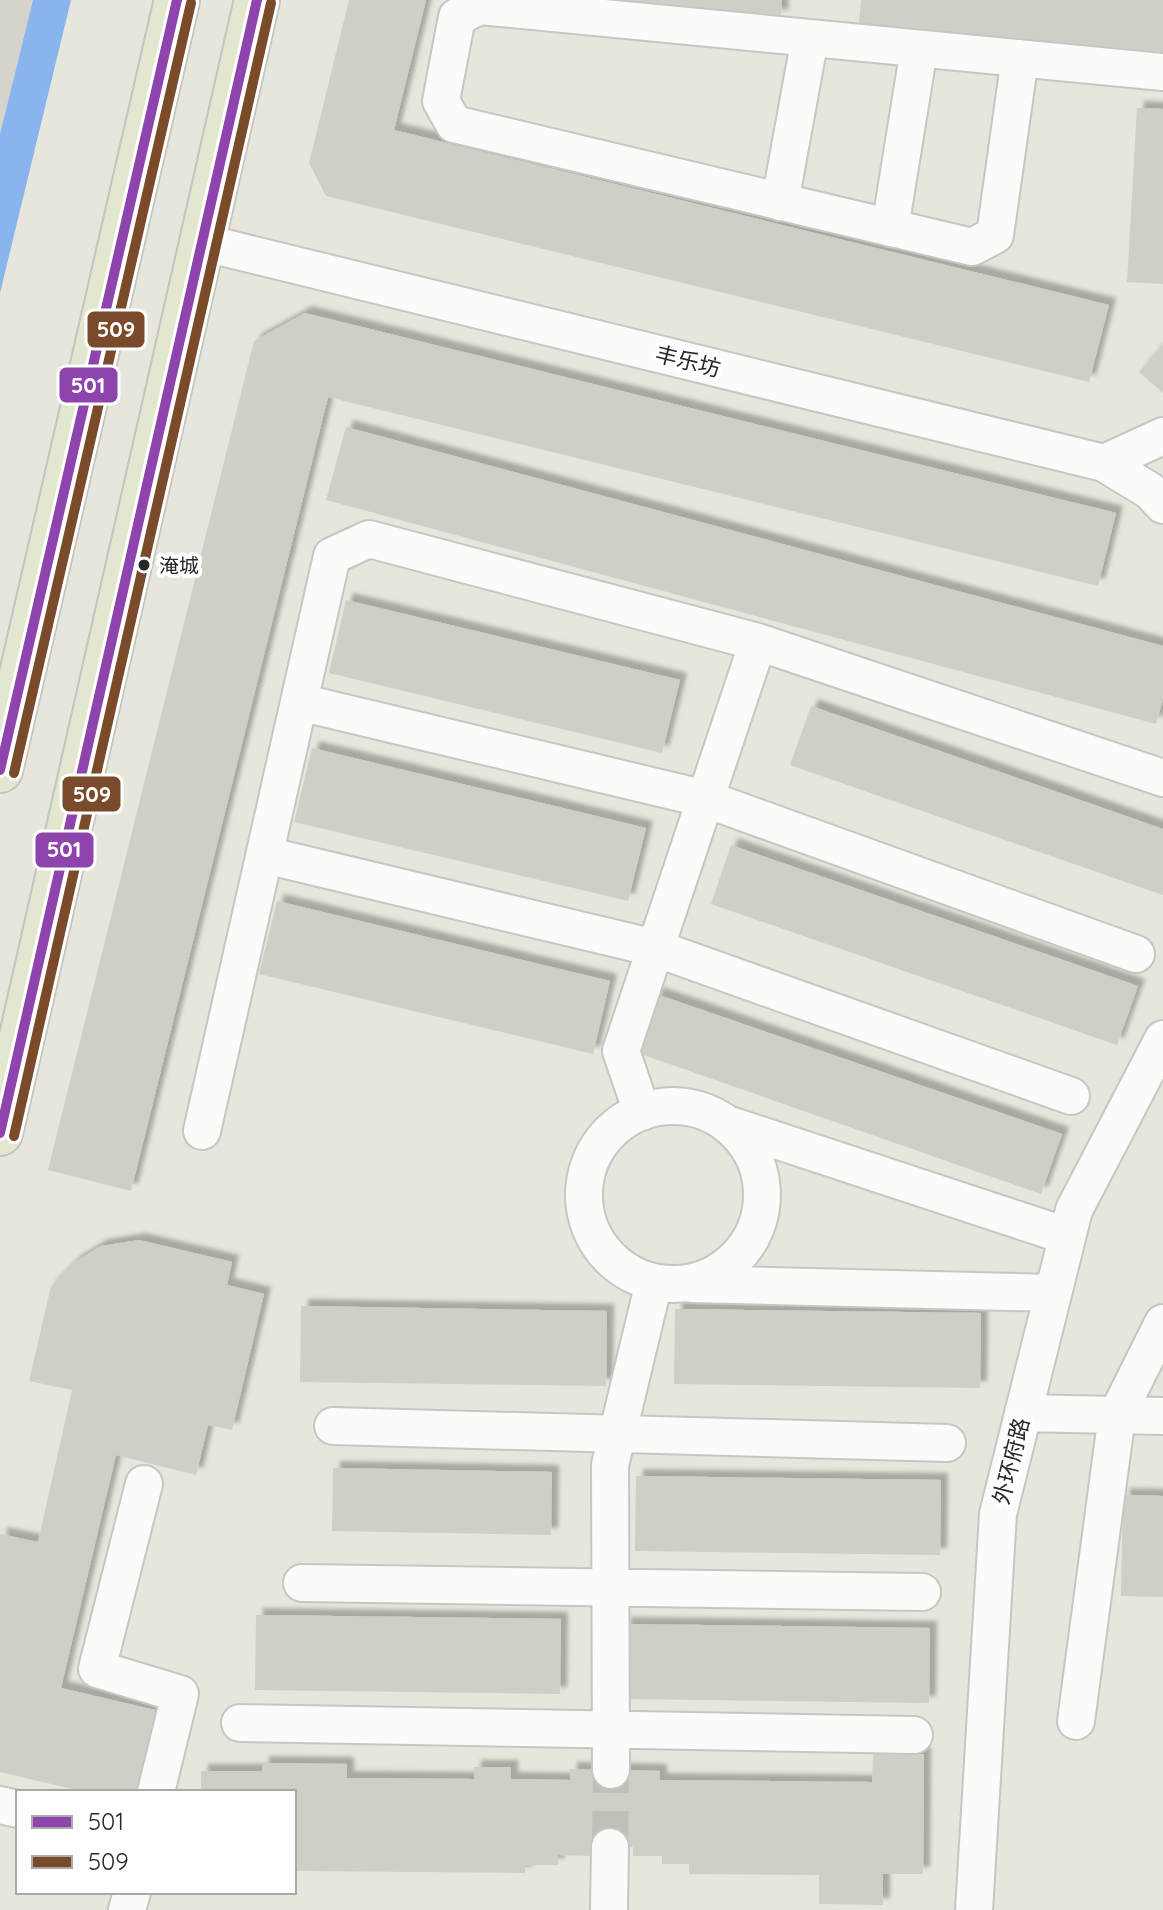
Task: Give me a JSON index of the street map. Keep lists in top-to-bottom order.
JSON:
{
  "streets": {
    "street": ["丰乐坊", "外环府路"]
  },
  "places": ["淹城"],
  "lines": ["transit line 501", "transit line 509"],
  "legend": ["501", "509"]
}
